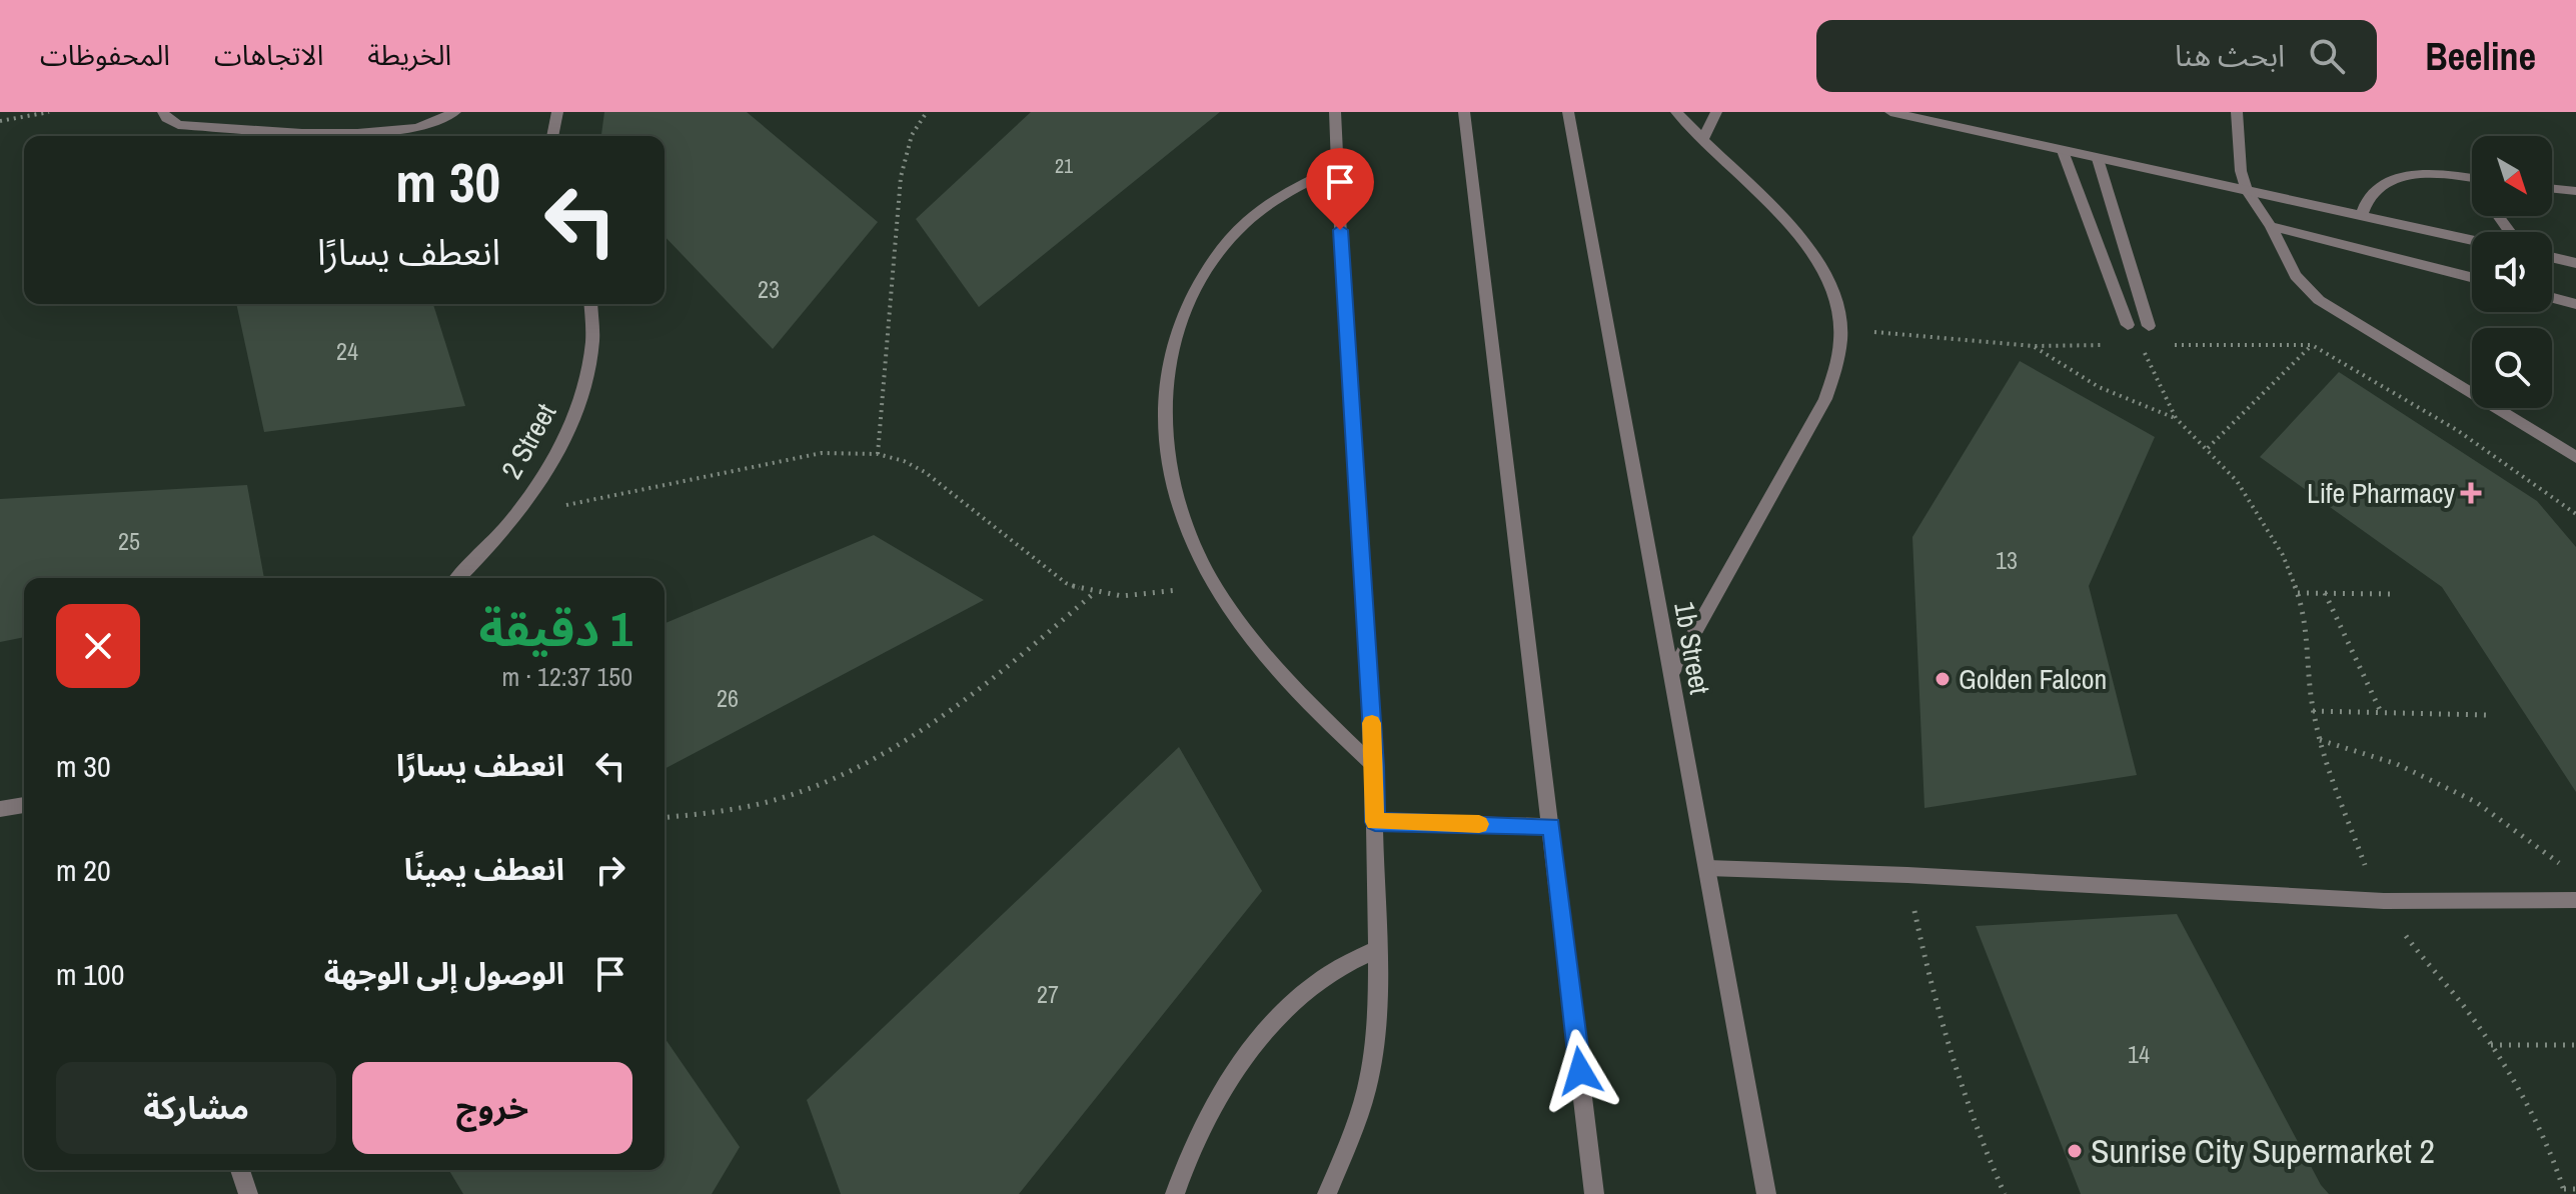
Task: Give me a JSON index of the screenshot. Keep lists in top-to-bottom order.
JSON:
{
  "streets": {
    "street": ["2 Street", "1b Street"]
  },
  "places": {
    "health": ["Life Pharmacy"],
    "other": ["Golden Falcon", "Sunrise City Supermarket 2"]
  },
  "house_numbers": [
    "21",
    "23",
    "24",
    "25",
    "13",
    "26",
    "27",
    "14"
  ],
  "north": "bottom right",
  "page": {
    "header": "Beeline",
    "search": "ابحث هنا",
    "nav": ["الخريطة", "الاتجاهات", "المحفوظات"],
    "turn": ["30 m", "انعطف يسارًا"],
    "heading": ["1 دقيقة", "150 m · 12:37"],
    "list": [
      {
        "name": "انعطف يسارًا",
        "value": "30 m"
      },
      {
        "name": "انعطف يمينًا",
        "value": "20 m"
      },
      {
        "name": "الوصول إلى الوجهة",
        "value": "100 m"
      }
    ],
    "buttons": ["خروج", "مشاركة"]
  }
}
